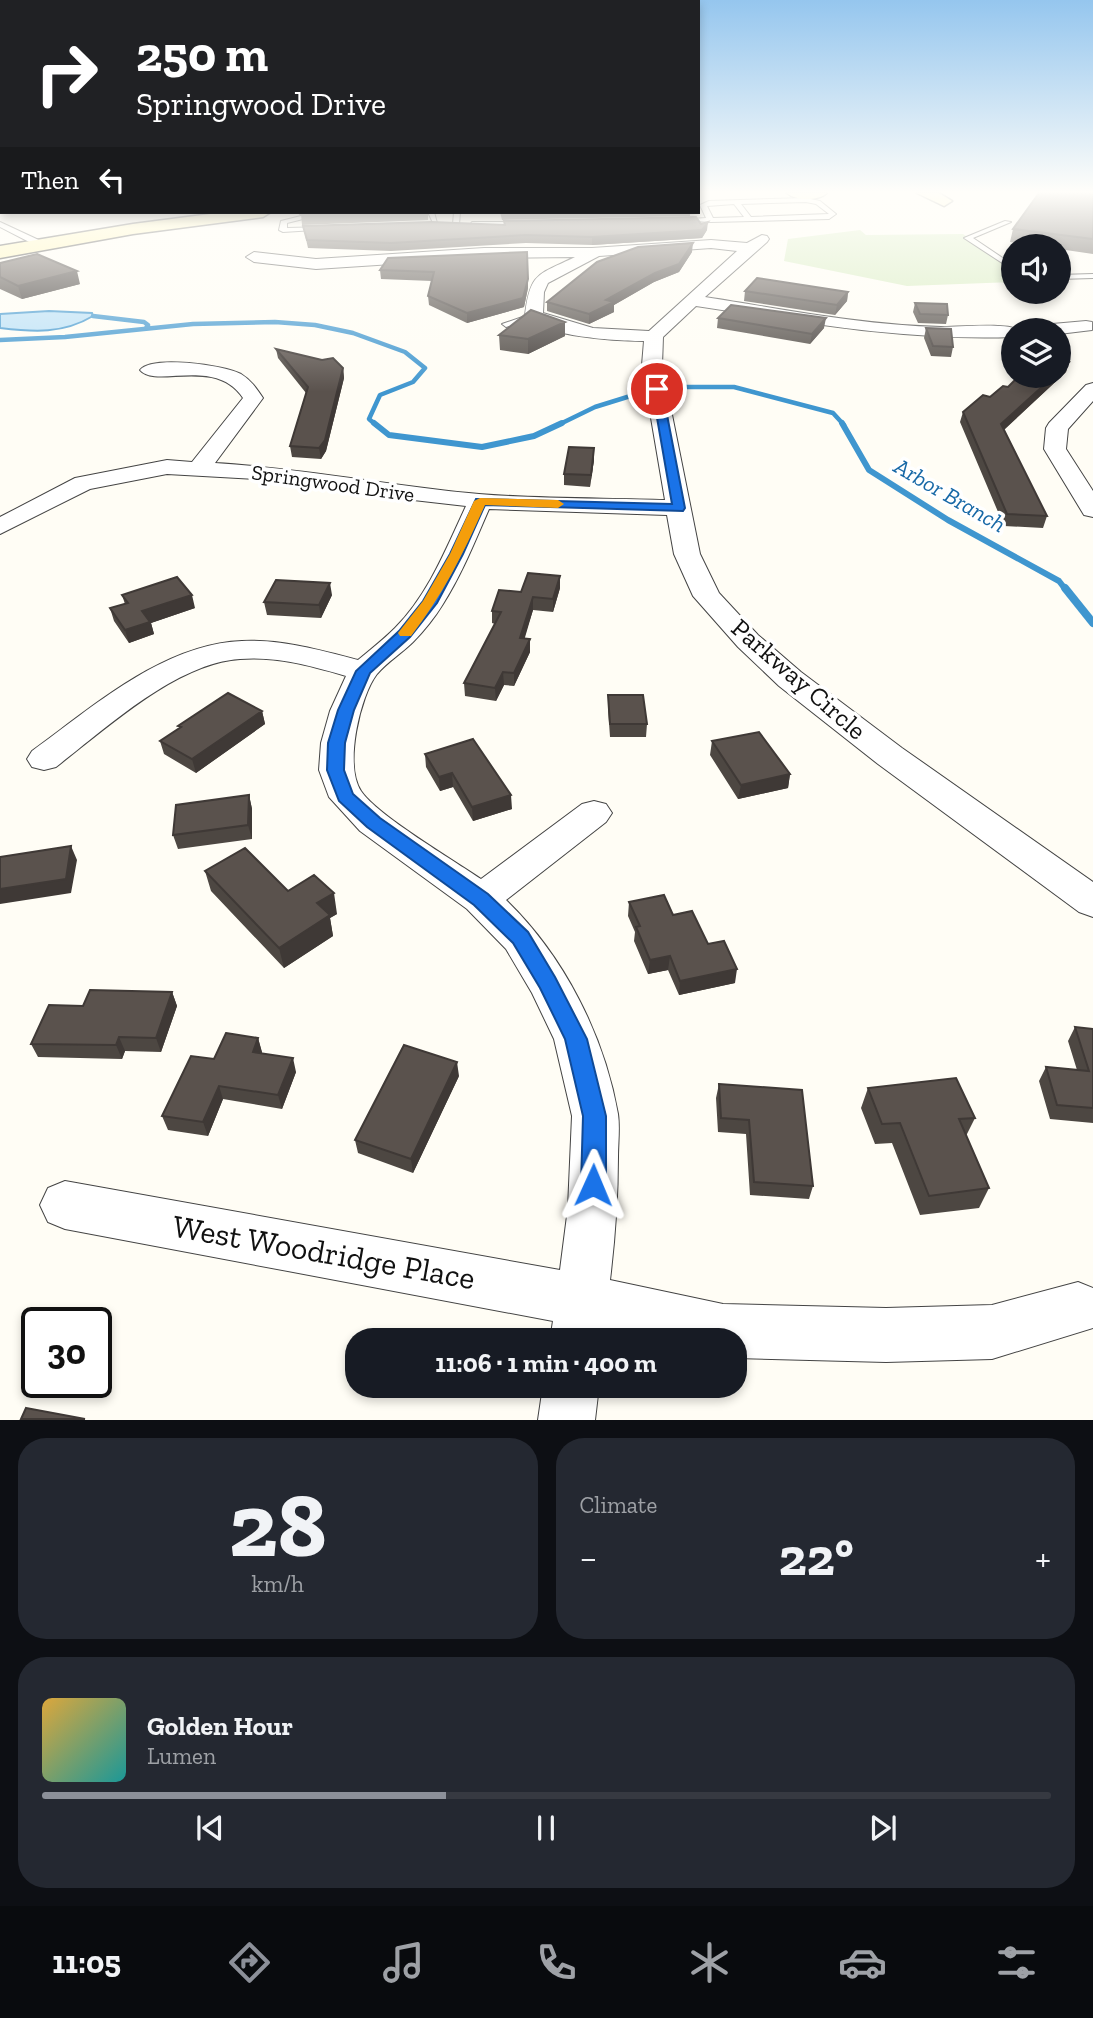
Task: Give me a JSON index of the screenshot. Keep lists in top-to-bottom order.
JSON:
{
  "streets": {
    "street": ["Springwood Drive", "Parkway Circle", "West Woodridge Place"]
  },
  "crossings": [
    ["Springwood Drive", "Parkway Circle"]
  ],
  "water": ["Arbor Branch"],
  "page": {
    "turn": ["250 m", "Springwood Drive"],
    "then": "Then",
    "limit": "30",
    "trip": "11:06 · 1 min · 400 m",
    "tile": [
      ["28", "km/h"],
      "Climate"
    ],
    "heat": ["−", "22°", "+"],
    "song": ["Golden Hour", "Lumen"],
    "tabs": "11:05"
  }
}
